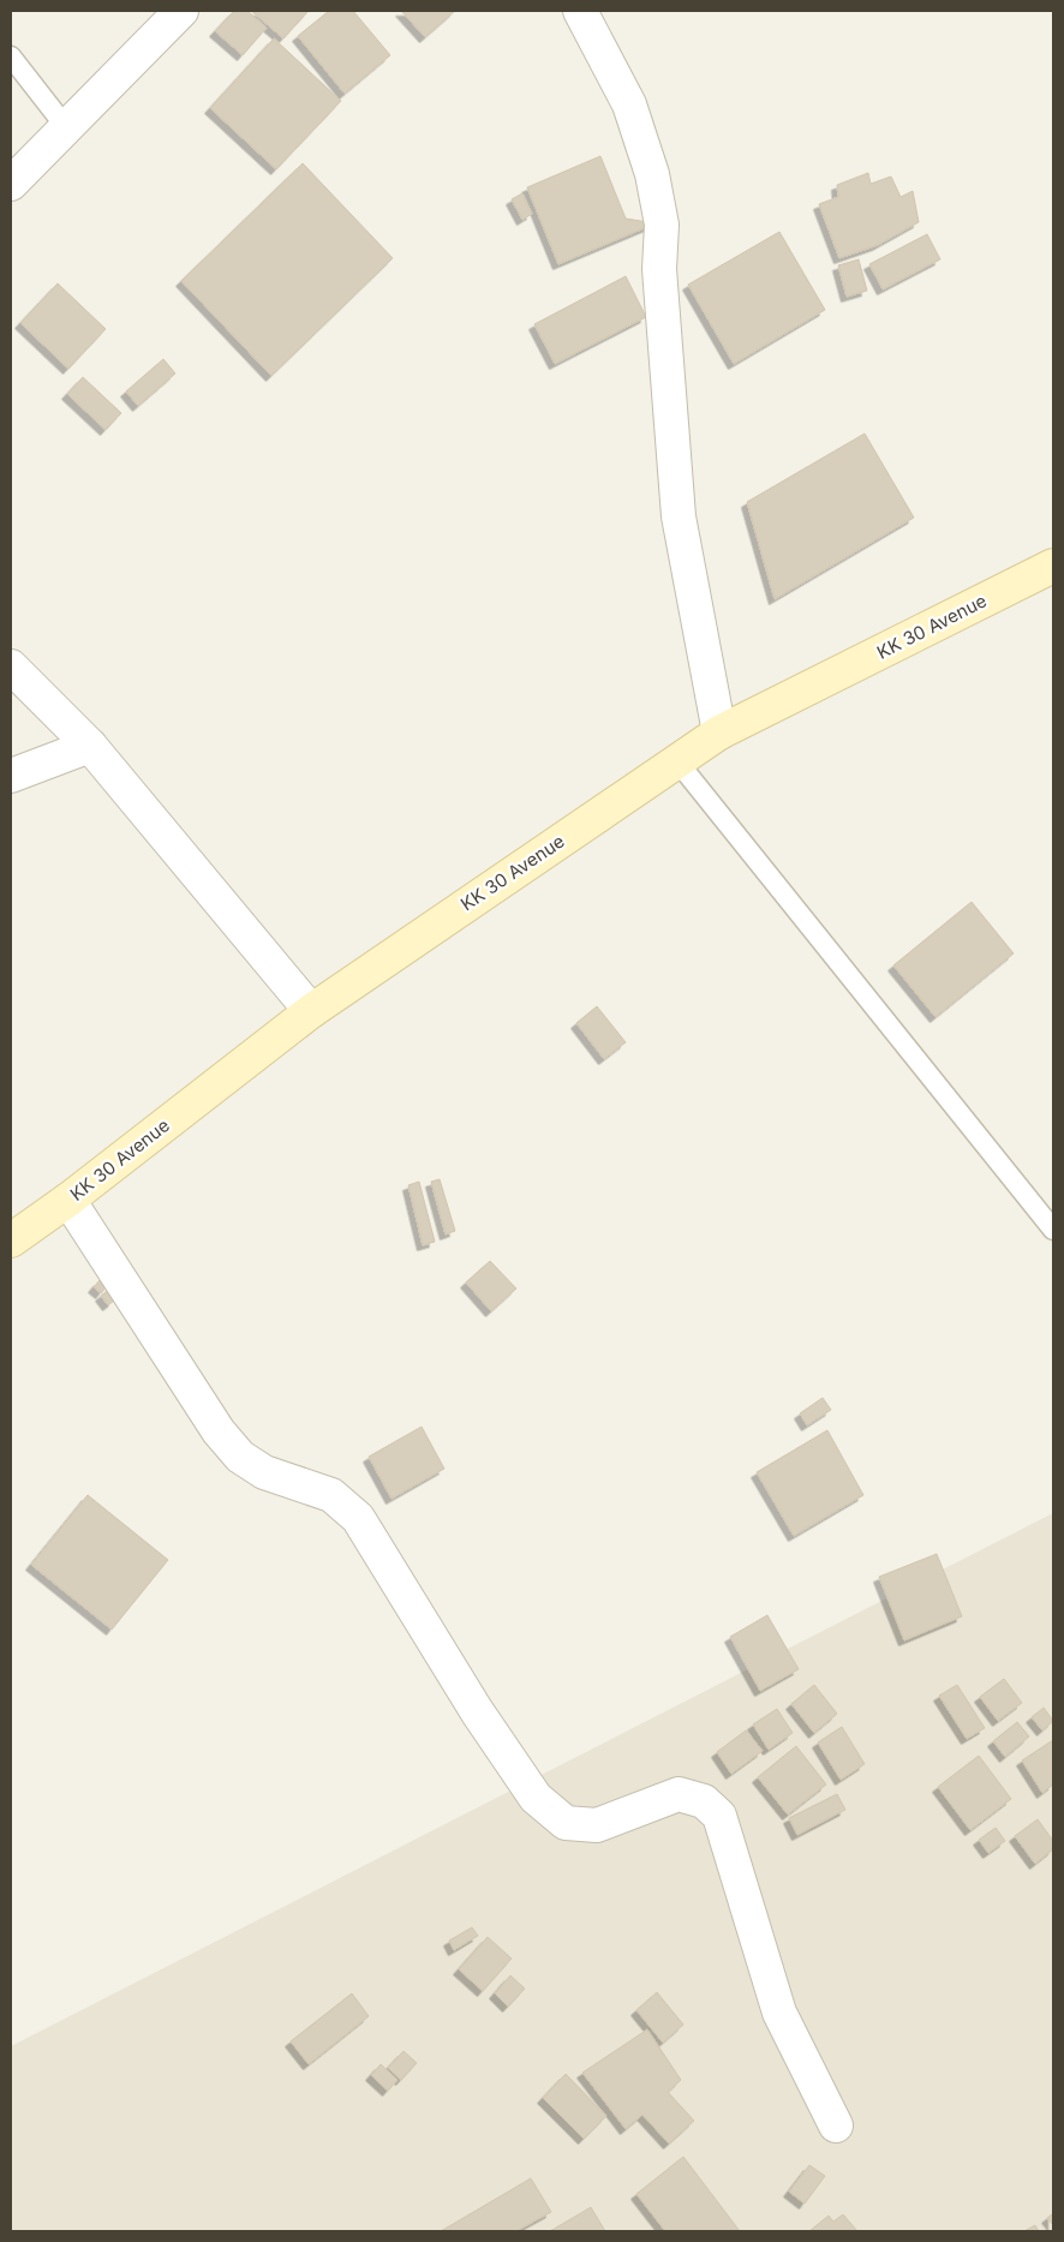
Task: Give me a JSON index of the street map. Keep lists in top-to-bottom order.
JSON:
{
  "streets": {
    "main road": ["KK 30 Avenue"]
  }
}
